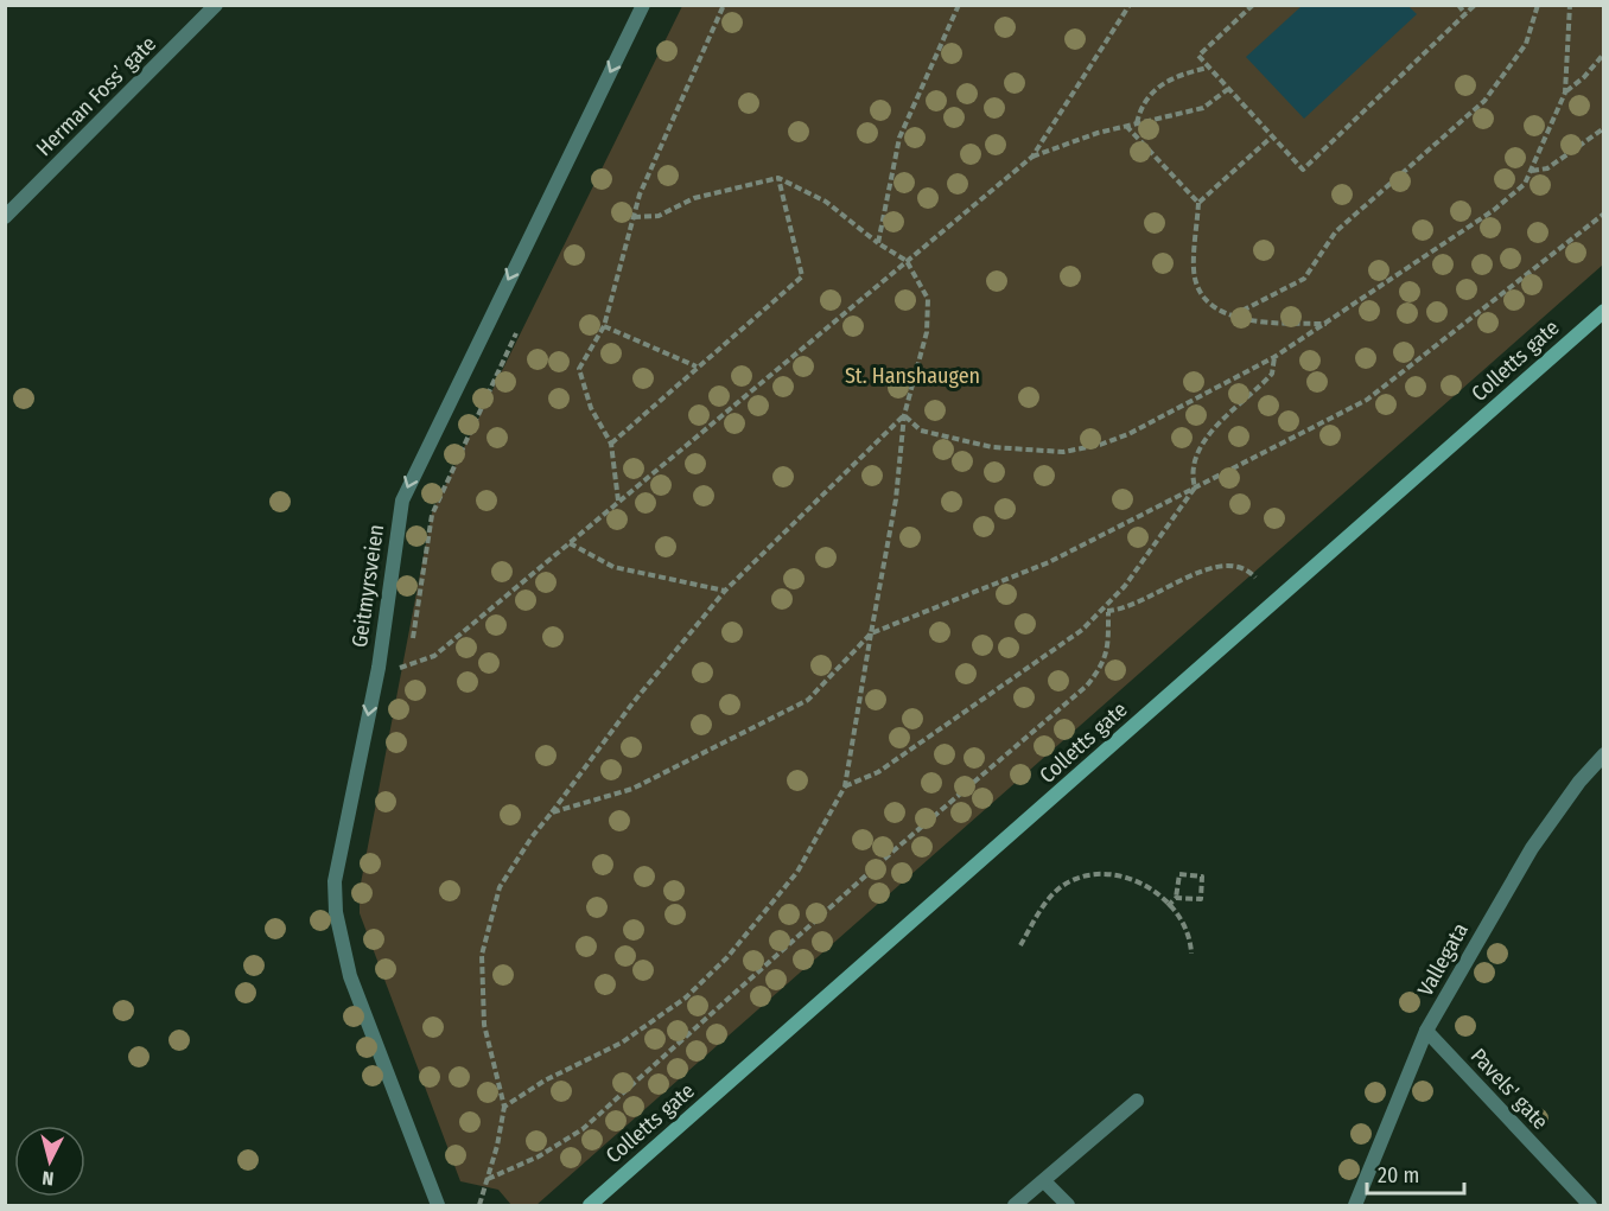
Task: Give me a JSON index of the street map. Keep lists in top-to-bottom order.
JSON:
{
  "streets": {
    "main road": ["Colletts gate"],
    "street": [
      "Herman Foss’ gate",
      "Geitmyrsveien",
      "Vallegata",
      "Pavels' gate"
    ]
  },
  "crossings": [
    ["Vallegata", "Pavels' gate"]
  ],
  "one_way": ["Geitmyrsveien"],
  "parks": ["St. Hanshaugen"],
  "scale_bar": "20 m",
  "north": "bottom"
}
